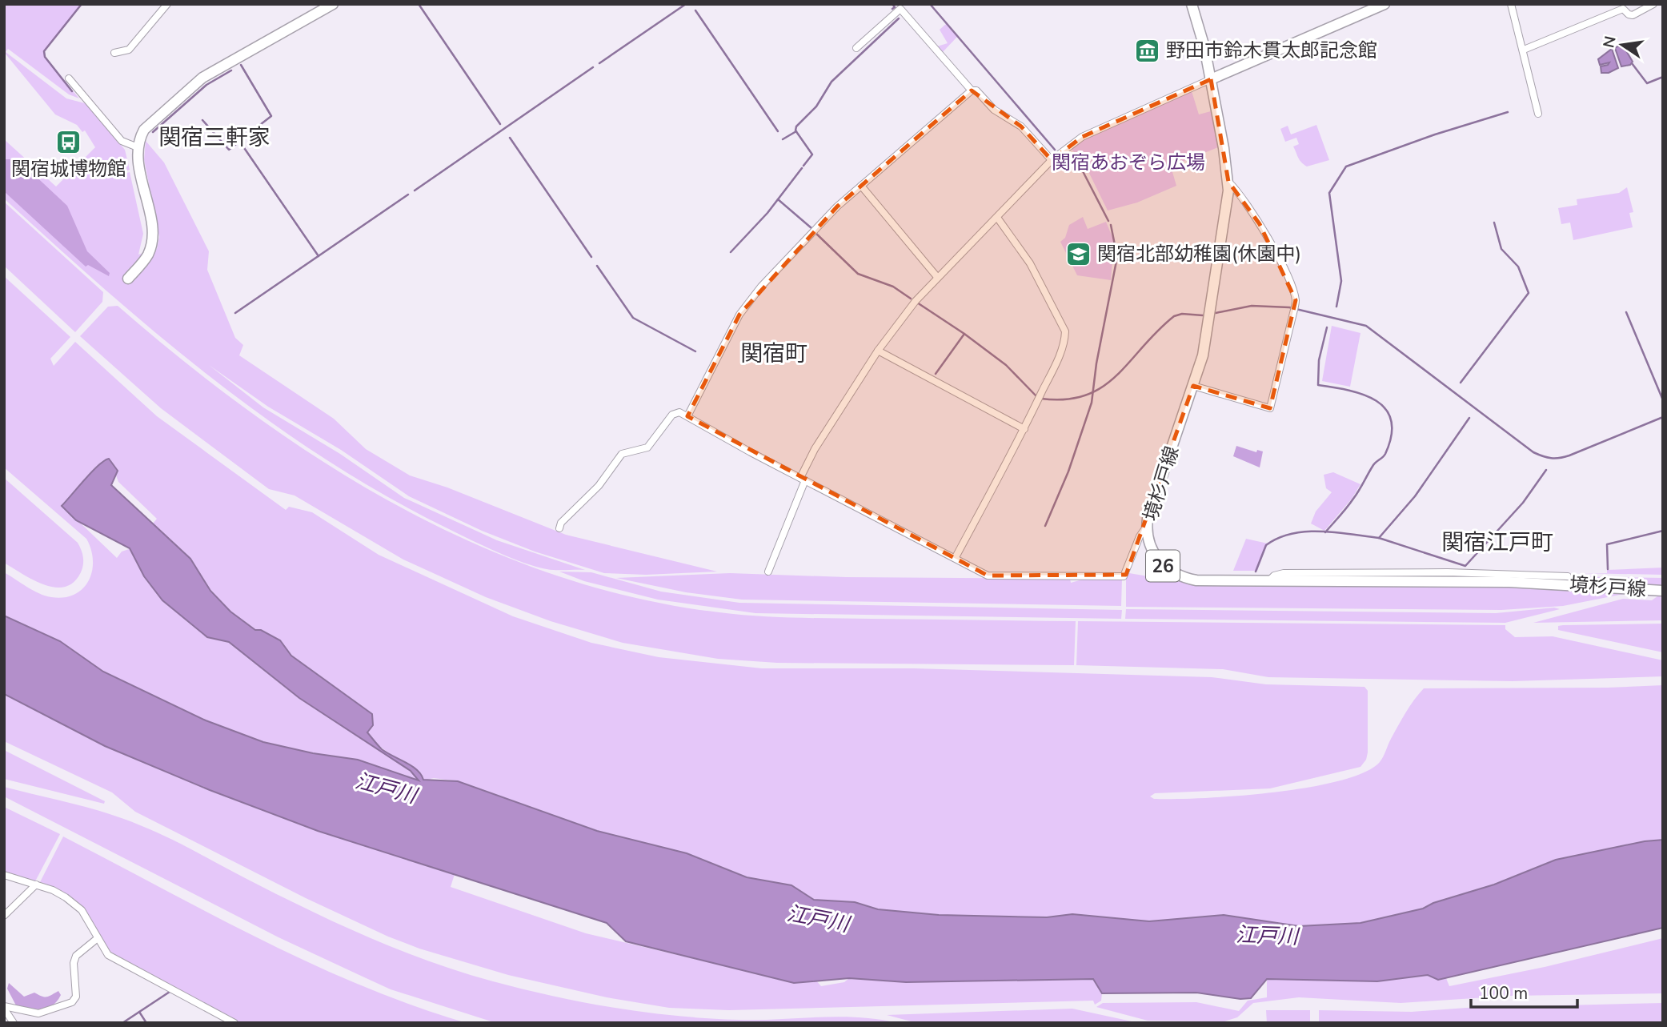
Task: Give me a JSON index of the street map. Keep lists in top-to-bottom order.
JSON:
{
  "streets": {
    "main road": ["境杉戸線", "26"]
  },
  "districts": ["関宿三軒家", "関宿町", "関宿江戸町"],
  "water": ["江戸川"],
  "parks": ["関宿あおぞら広場"],
  "places": {
    "museum": ["野田市鈴木貫太郎記念館"],
    "bus stop": ["関宿城博物館"],
    "school or university": ["関宿北部幼稚園(休園中)"]
  },
  "scale_bar": "100 m",
  "north": "left"
}
